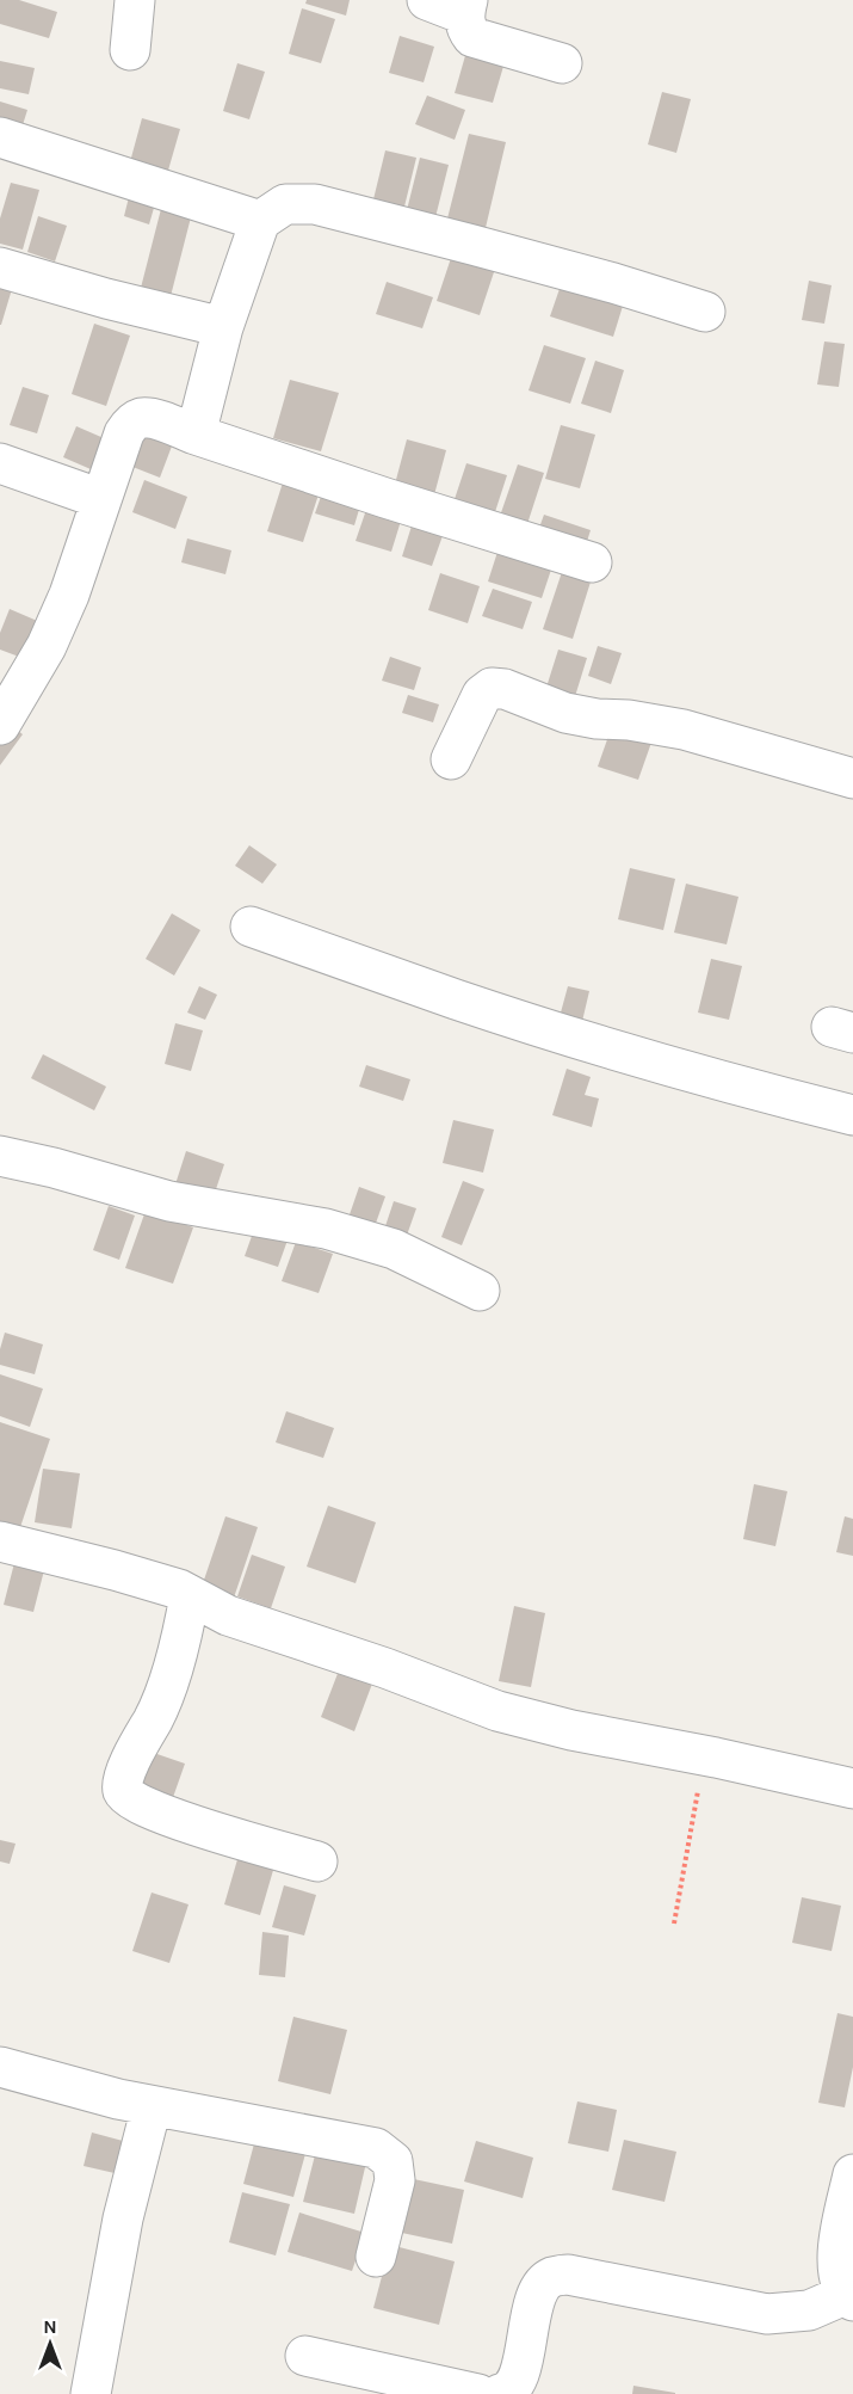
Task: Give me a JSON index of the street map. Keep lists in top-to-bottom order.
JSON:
{
  "north": "top"
}
